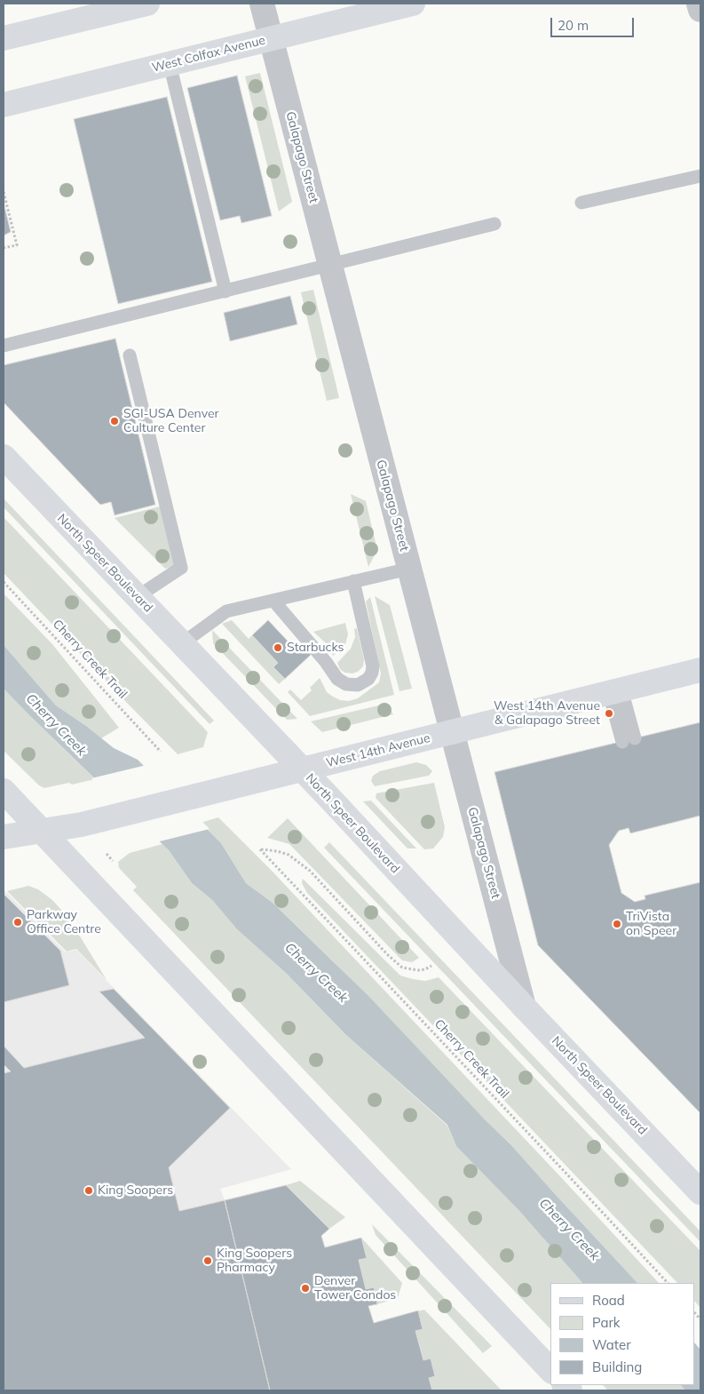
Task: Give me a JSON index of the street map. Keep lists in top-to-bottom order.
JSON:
{
  "streets": {
    "main road": ["West Colfax Avenue", "North Speer Boulevard", "West 14th Avenue"],
    "street": ["Galapago Street"],
    "path": ["Cherry Creek Trail"]
  },
  "crossings": [
    ["West Colfax Avenue", "Galapago Street"],
    ["Galapago Street", "North Speer Boulevard"],
    ["Galapago Street", "West 14th Avenue"],
    ["North Speer Boulevard", "West 14th Avenue"]
  ],
  "water": ["Cherry Creek"],
  "places": [
    "SGI-USA Denver Culture Center",
    "Starbucks",
    "West 14th Avenue & Galapago Street",
    "Parkway Office Centre",
    "TriVista on Speer",
    "King Soopers",
    "King Soopers Pharmacy",
    "Denver Tower Condos"
  ],
  "legend": [
    "Road",
    "Park",
    "Water",
    "Building"
  ],
  "scale_bar": "20 m"
}
